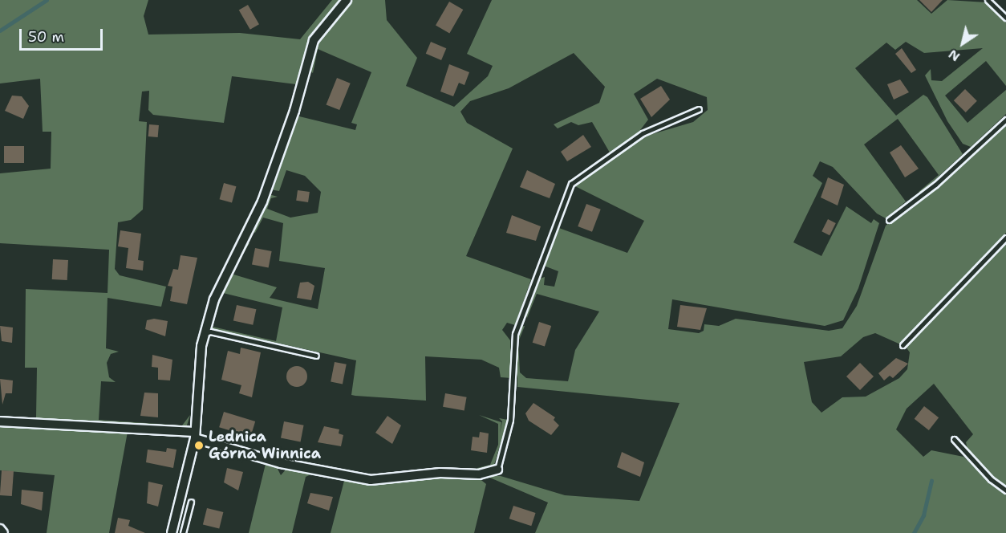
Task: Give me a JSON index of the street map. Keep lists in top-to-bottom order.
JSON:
{
  "places": ["Lednica Górna Winnica"],
  "scale_bar": "50 m",
  "north": "bottom left"
}
